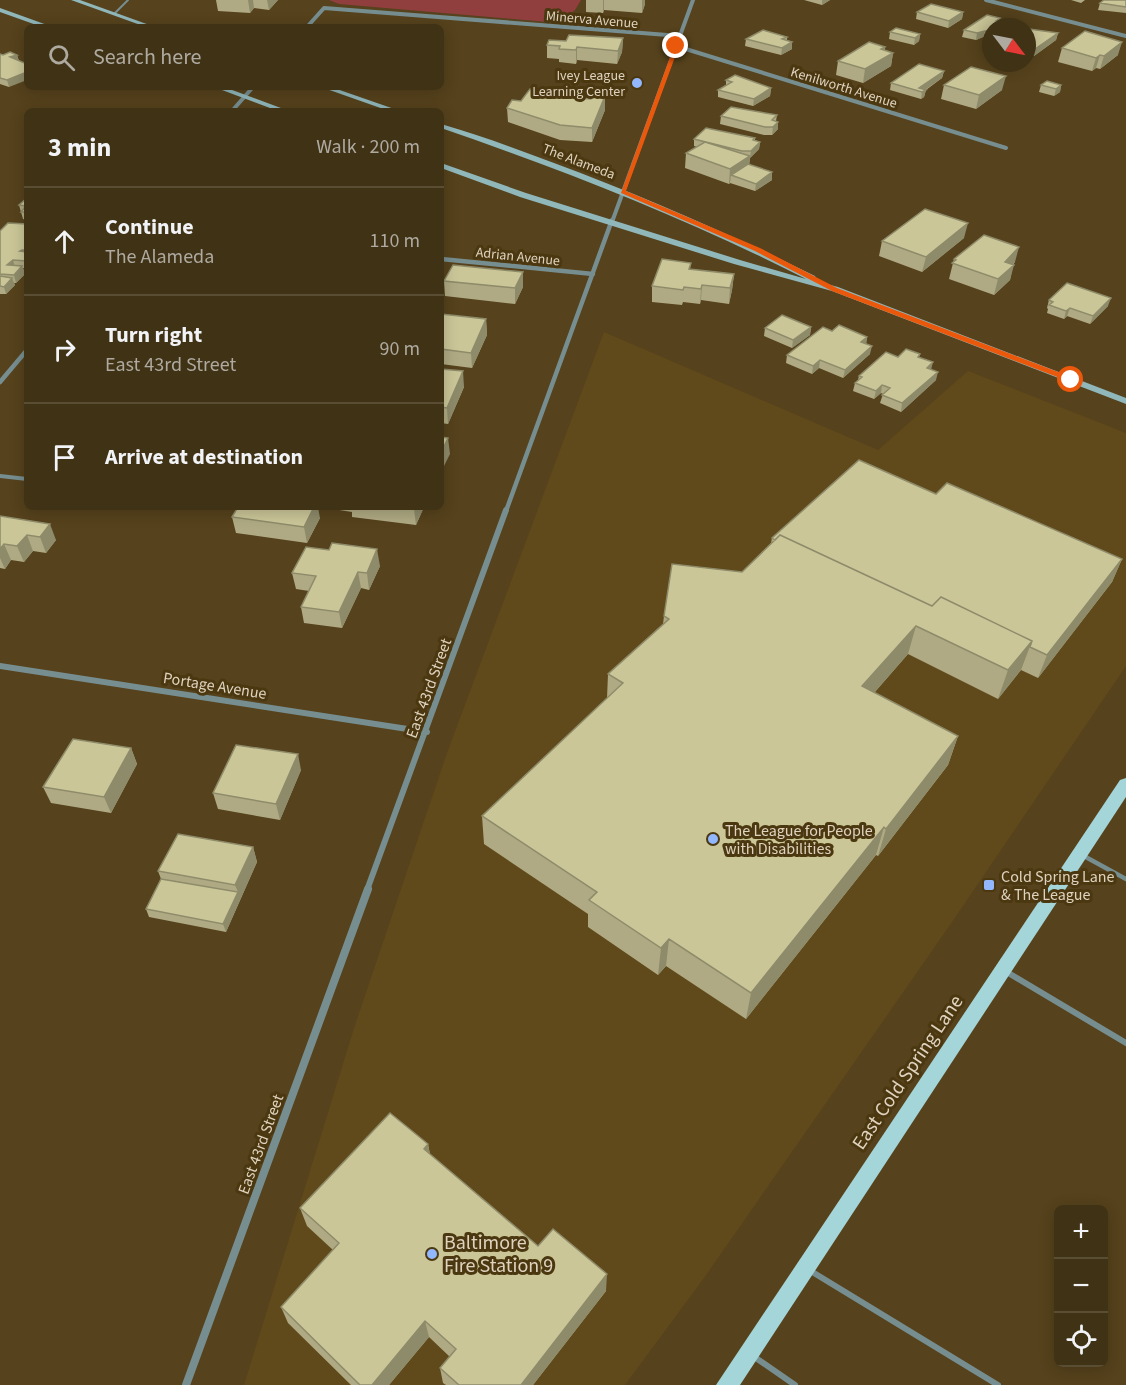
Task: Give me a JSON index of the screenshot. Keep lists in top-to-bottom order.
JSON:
{
  "streets": {
    "main road": ["The Alameda", "East Cold Spring Lane"],
    "street": [
      "Minerva Avenue",
      "Kenilworth Avenue",
      "Adrian Avenue",
      "Portage Avenue",
      "East 43rd Street"
    ]
  },
  "crossings": [
    ["Minerva Avenue", "East 43rd Street"],
    ["Kenilworth Avenue", "East 43rd Street"],
    ["The Alameda", "East 43rd Street"],
    ["Adrian Avenue", "East 43rd Street"],
    ["Portage Avenue", "East 43rd Street"]
  ],
  "places": {
    "other": ["Ivey League Learning Center", "The League for People with Disabilities", "Baltimore Fire Station 9"],
    "transit": ["Cold Spring Lane & The League"]
  },
  "north": "bottom right",
  "page": {
    "search": "Search here",
    "heading": ["3 min", "Walk · 200 m"],
    "list": [
      ["Continue", "The Alameda", "110 m"],
      ["Turn right", "East 43rd Street", "90 m"],
      "Arrive at destination"
    ],
    "map_buttons": ["+", "−"]
  }
}
